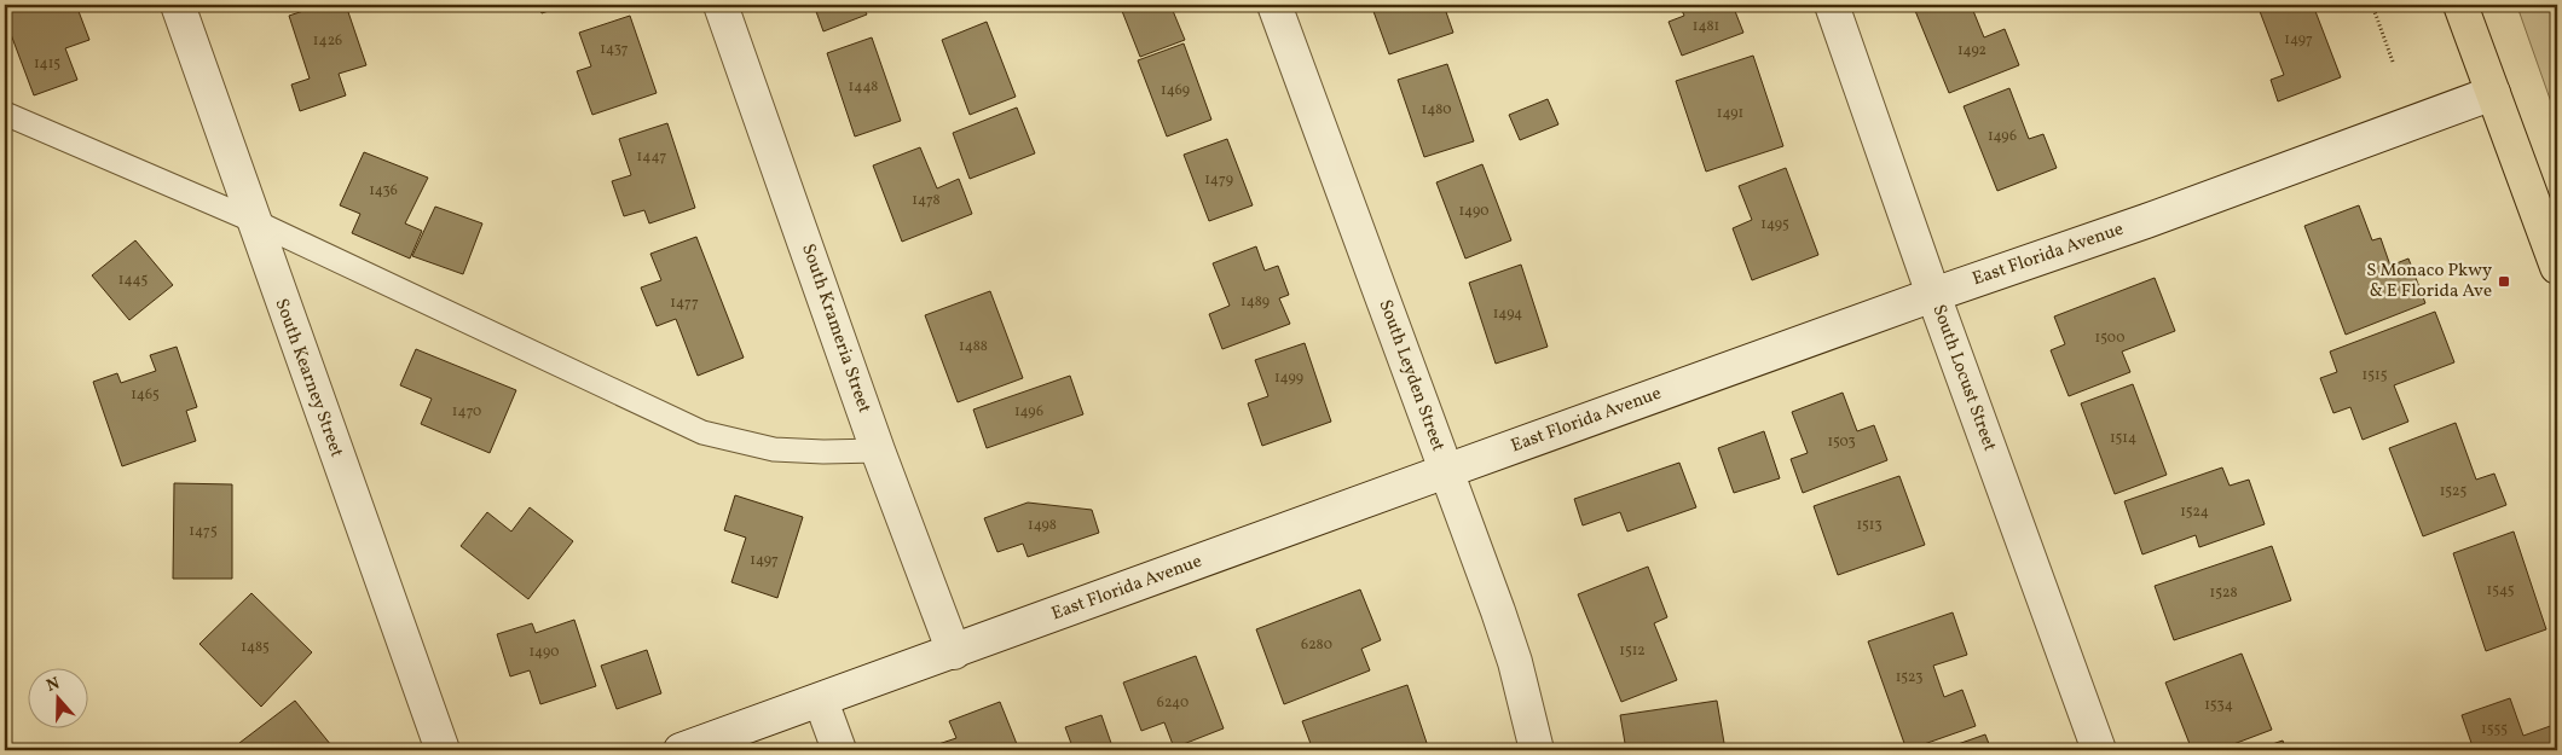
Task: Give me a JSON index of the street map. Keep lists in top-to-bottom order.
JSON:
{
  "streets": {
    "street": [
      "East Florida Avenue",
      "South Krameria Street",
      "South Leyden Street",
      "South Kearney Street",
      "South Locust Street"
    ]
  },
  "crossings": [
    ["East Florida Avenue", "South Krameria Street"],
    ["East Florida Avenue", "South Leyden Street"],
    ["East Florida Avenue", "South Locust Street"]
  ],
  "places": {
    "transit": ["S Monaco Pkwy & E Florida Ave"]
  },
  "house_numbers": [
    "1481",
    "1497",
    "1426",
    "1437",
    "1492",
    "1415",
    "1448",
    "1469",
    "1480",
    "1491",
    "1496",
    "1447",
    "1479",
    "1436",
    "1478",
    "1490",
    "1495",
    "1445",
    "1489",
    "1477",
    "1494",
    "1500",
    "1488",
    "1515",
    "1499",
    "1465",
    "1470",
    "1496",
    "1514",
    "1503",
    "1525",
    "1524",
    "1498",
    "1513",
    "1475",
    "1497",
    "1545",
    "1528",
    "6280",
    "1485",
    "1512",
    "1490",
    "1523",
    "6240",
    "1534",
    "1555"
  ],
  "north": "top"
}
